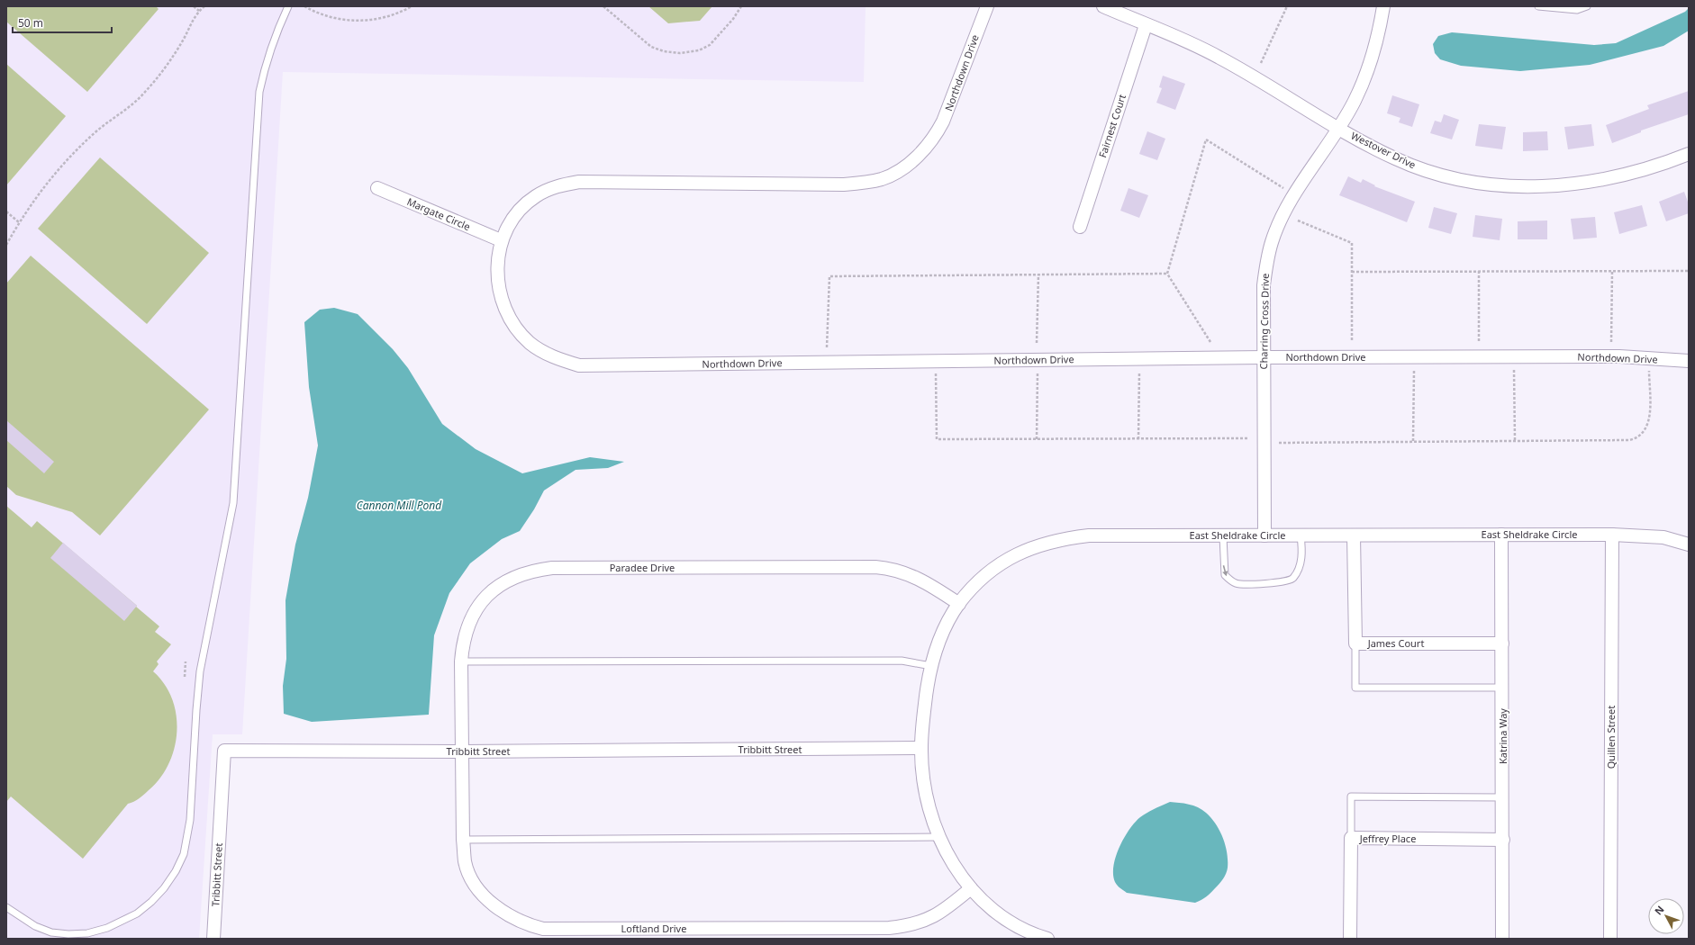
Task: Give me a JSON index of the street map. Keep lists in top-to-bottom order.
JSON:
{
  "streets": {
    "street": [
      "Northdown Drive",
      "Fairnest Court",
      "Westover Drive",
      "Margate Circle",
      "Charring Cross Drive",
      "East Sheldrake Circle",
      "Paradee Drive",
      "James Court",
      "Katrina Way",
      "Quillen Street",
      "Tribbitt Street",
      "Jeffrey Place",
      "Loftland Drive"
    ]
  },
  "crossings": [
    ["Northdown Drive", "Margate Circle"],
    ["Northdown Drive", "Charring Cross Drive"],
    ["Fairnest Court", "Westover Drive"],
    ["Westover Drive", "Charring Cross Drive"],
    ["Charring Cross Drive", "East Sheldrake Circle"],
    ["East Sheldrake Circle", "Paradee Drive"],
    ["East Sheldrake Circle", "James Court"],
    ["East Sheldrake Circle", "Katrina Way"],
    ["East Sheldrake Circle", "Quillen Street"],
    ["East Sheldrake Circle", "Tribbitt Street"],
    ["East Sheldrake Circle", "Loftland Drive"],
    ["Paradee Drive", "Tribbitt Street"],
    ["Paradee Drive", "Loftland Drive"],
    ["James Court", "Katrina Way"],
    ["Katrina Way", "Jeffrey Place"],
    ["Tribbitt Street", "Loftland Drive"]
  ],
  "water": ["Cannon Mill Pond"],
  "scale_bar": "50 m",
  "north": "top left"
}
